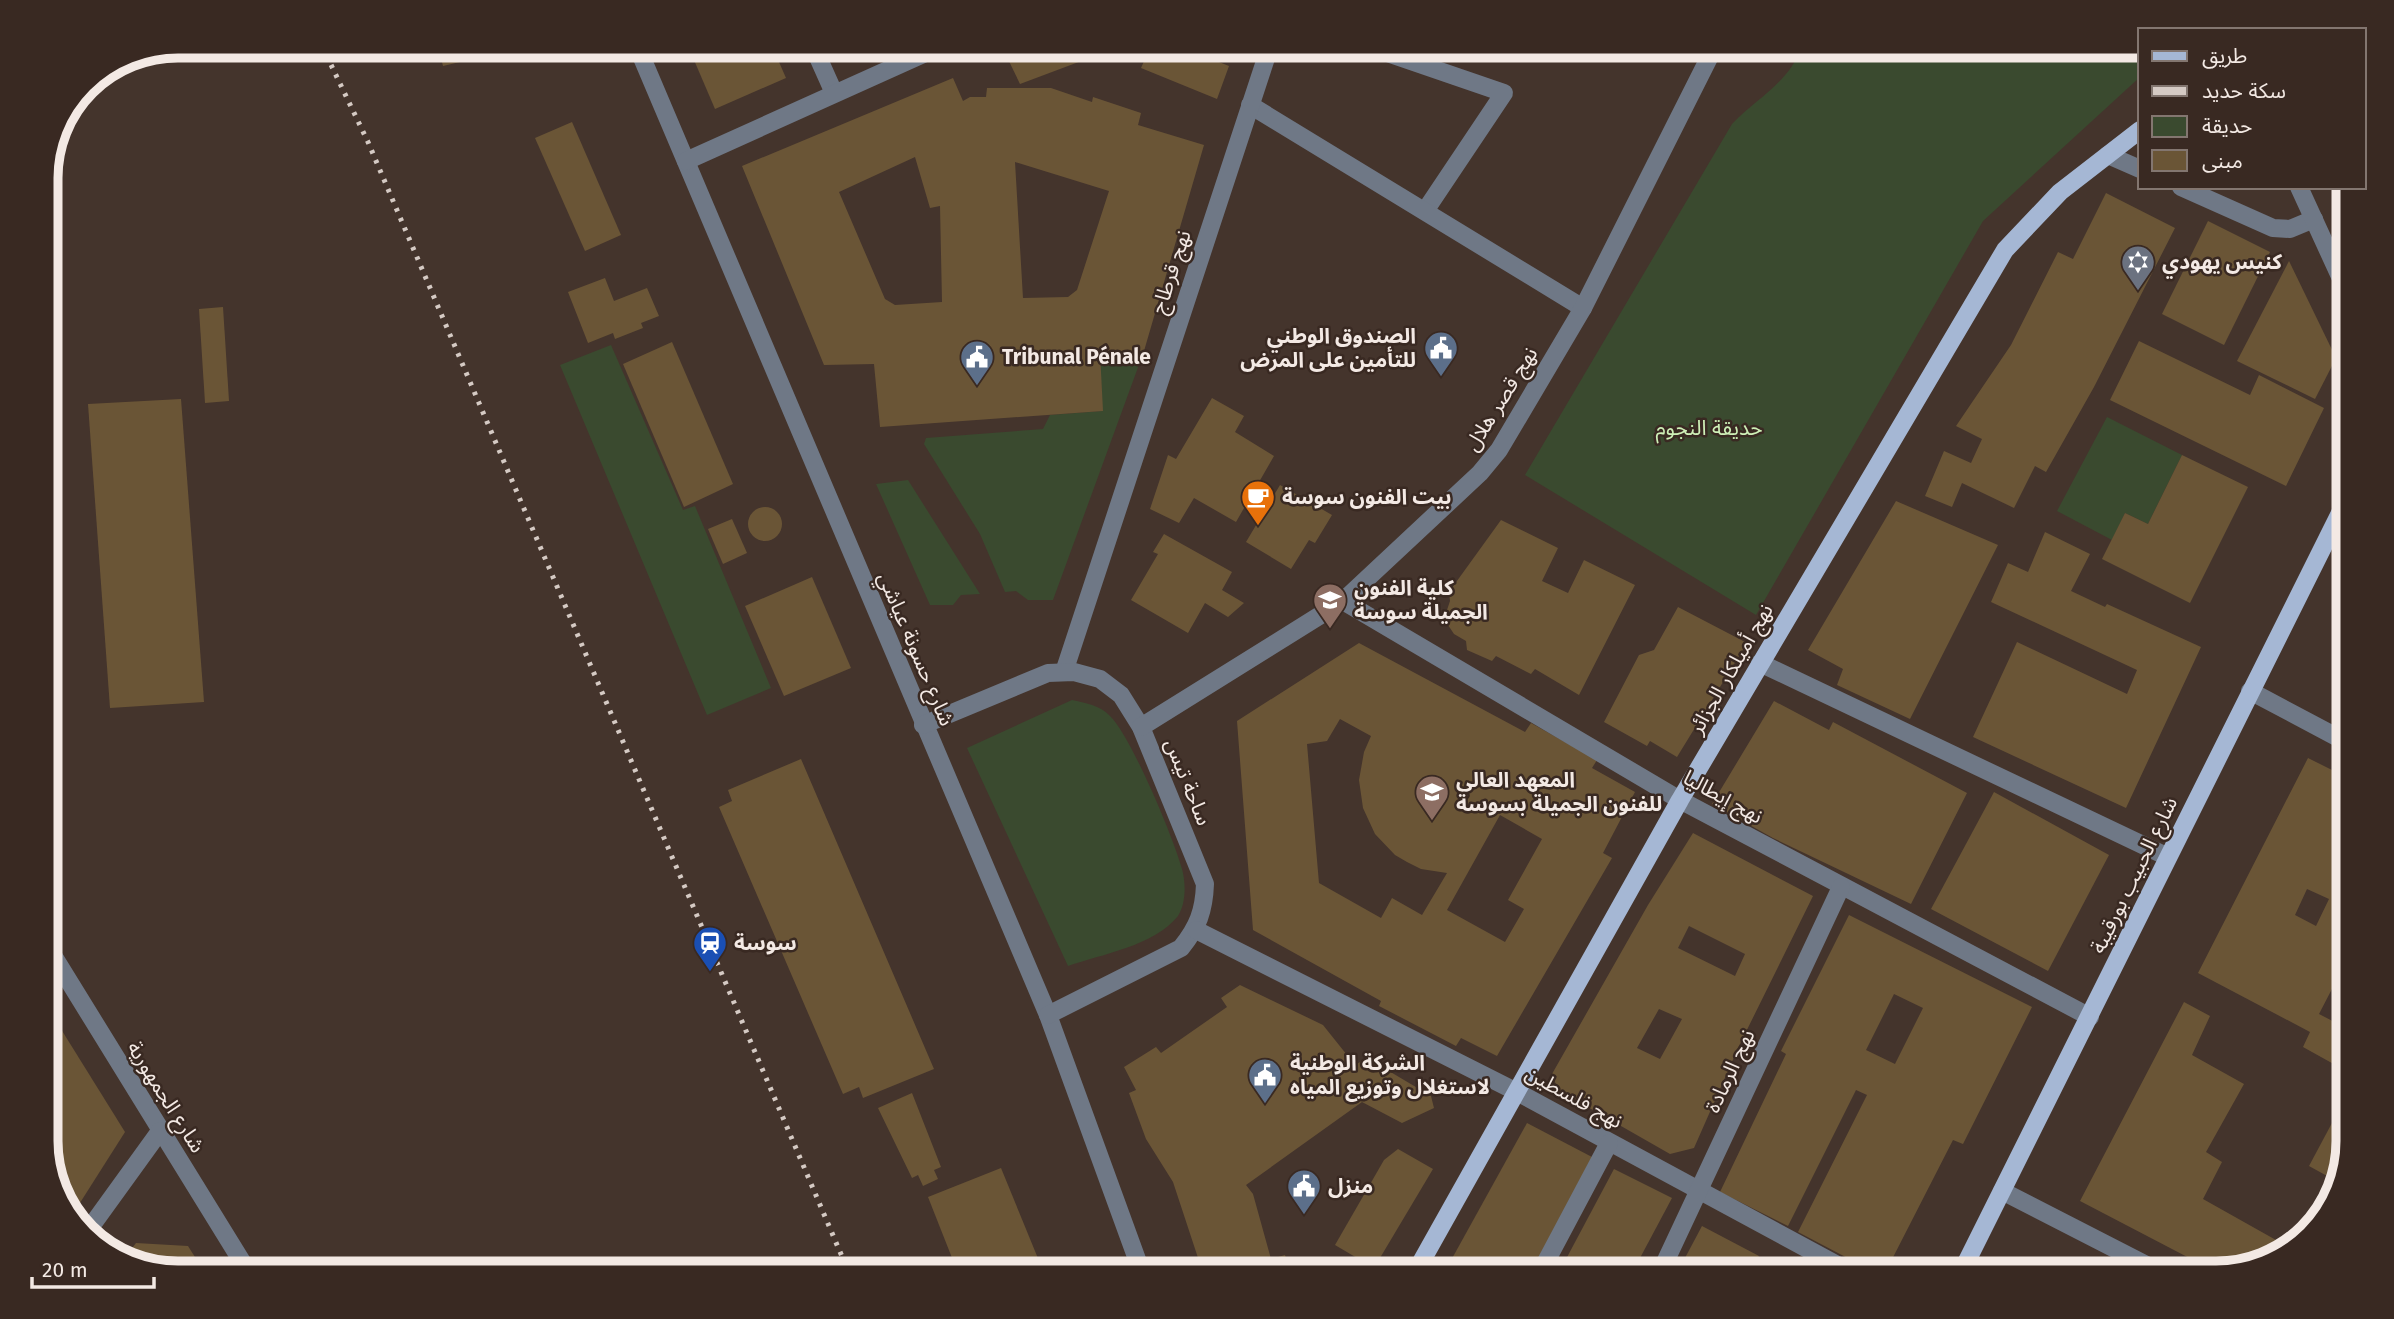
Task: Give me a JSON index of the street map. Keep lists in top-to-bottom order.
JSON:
{
  "streets": {
    "main road": ["نهج أميلكار الجزائر", "شارع الحبيب بورقيبة"],
    "street": [
      "نهج قرطاج",
      "نهج قصر هلال",
      "شارع حسونة عياشي",
      "ساحة تيس",
      "نهج إيطاليا",
      "نهج الرمادة",
      "شارع الجمهورية",
      "نهج فلسطين"
    ]
  },
  "crossings": [
    ["نهج قرطاج", "ساحة تيس"],
    ["نهج قصر هلال", "ساحة تيس"],
    ["نهج قصر هلال", "نهج إيطاليا"],
    ["شارع حسونة عياشي", "ساحة تيس"],
    ["نهج أميلكار الجزائر", "نهج إيطاليا"],
    ["نهج أميلكار الجزائر", "نهج فلسطين"],
    ["ساحة تيس", "نهج فلسطين"],
    ["نهج إيطاليا", "شارع الحبيب بورقيبة"],
    ["نهج إيطاليا", "نهج الرمادة"],
    ["نهج الرمادة", "نهج فلسطين"]
  ],
  "parks": ["حديقة النجوم"],
  "places": {
    "synagogue": ["كنيس يهودي"],
    "public building": [
      "الصندوق الوطني للتأمين على المرض",
      "Tribunal Pénale",
      "الشركة الوطنية لاستغلال وتوزيع المياه",
      "منزل"
    ],
    "cafe": ["بيت الفنون سوسة"],
    "school or university": ["كلية الفنون الجميلة سوسة", "المعهد العالي للفنون الجميلة بسوسة"],
    "station": ["سوسة"]
  },
  "legend": [
    "طريق",
    "سكة حديد",
    "حديقة",
    "مبنى"
  ],
  "scale_bar": "20 m"
}
